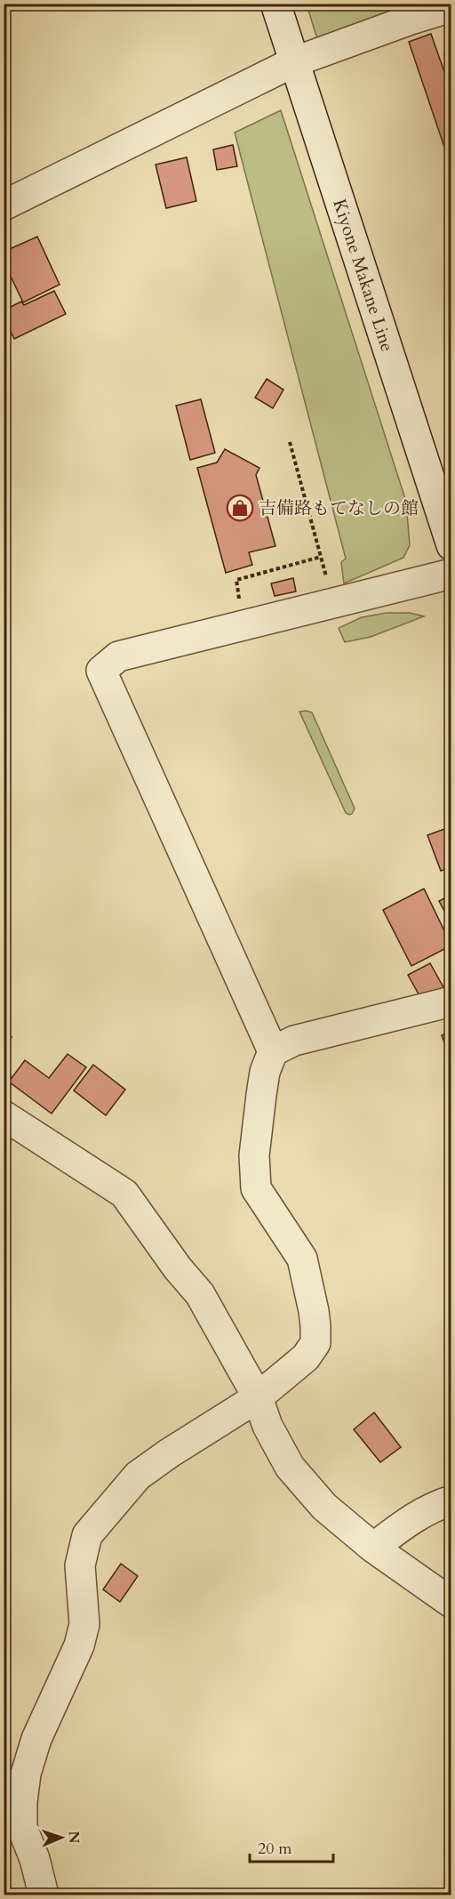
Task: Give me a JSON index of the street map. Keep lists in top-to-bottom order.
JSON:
{
  "streets": {
    "street": ["Kiyone Makane Line"]
  },
  "places": {
    "shop": ["吉備路もてなしの館"]
  },
  "scale_bar": "20 m",
  "north": "right"
}
